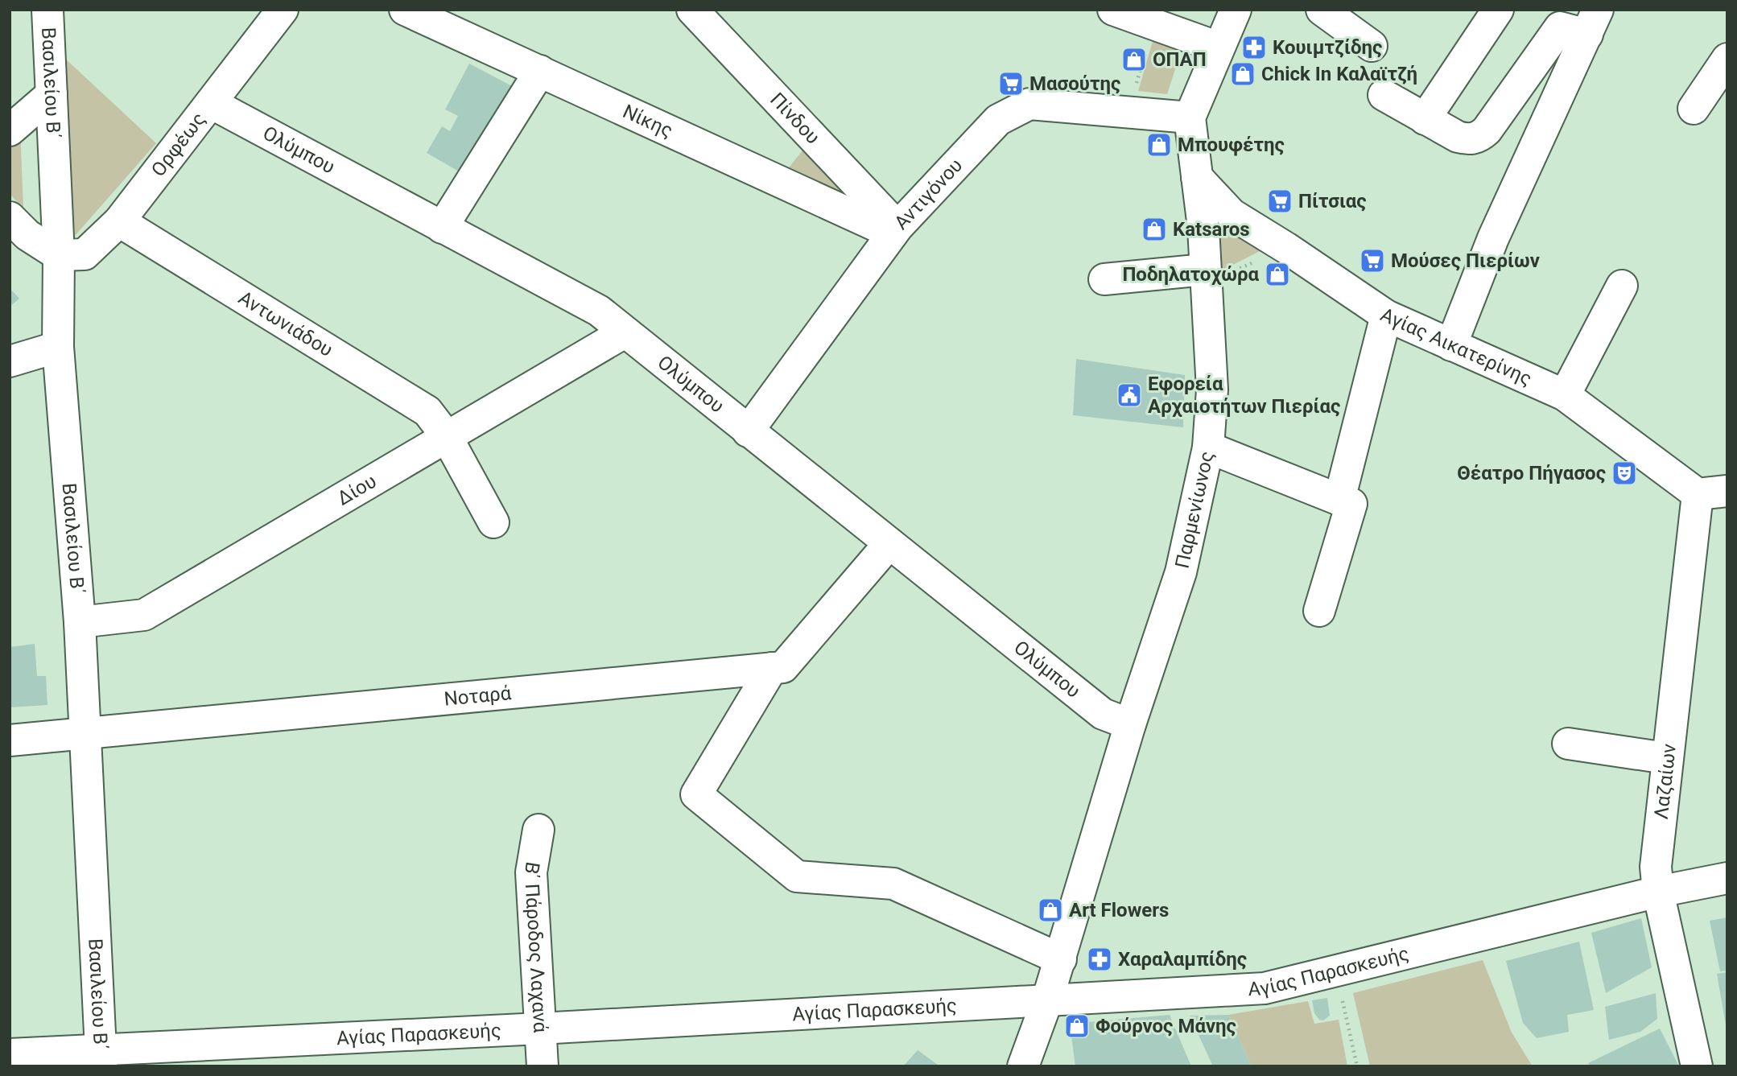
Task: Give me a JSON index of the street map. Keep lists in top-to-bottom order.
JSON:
{
  "streets": {
    "street": [
      "Βασιλείου Β΄",
      "Πίνδου",
      "Νίκης",
      "Ορφέως",
      "Ολύμπου",
      "Αντιγόνου",
      "Αντωνιάδου",
      "Αγίας Αικατερίνης",
      "Δίου",
      "Παρμενίωνος",
      "Νοταρά",
      "Λαζαίων",
      "Β΄ Πάροδος Λαχανά",
      "Αγίας Παρασκευής"
    ]
  },
  "crossings": [
    ["Βασιλείου Β΄", "Ορφέως"],
    ["Βασιλείου Β΄", "Δίου"],
    ["Βασιλείου Β΄", "Νοταρά"],
    ["Βασιλείου Β΄", "Αγίας Παρασκευής"],
    ["Πίνδου", "Νίκης"],
    ["Πίνδου", "Αντιγόνου"],
    ["Νίκης", "Αντιγόνου"],
    ["Ορφέως", "Ολύμπου"],
    ["Ορφέως", "Αντωνιάδου"],
    ["Ολύμπου", "Αντιγόνου"],
    ["Ολύμπου", "Δίου"],
    ["Ολύμπου", "Παρμενίωνος"],
    ["Ολύμπου", "Νοταρά"],
    ["Αντιγόνου", "Παρμενίωνος"],
    ["Αντωνιάδου", "Δίου"],
    ["Αγίας Αικατερίνης", "Παρμενίωνος"],
    ["Αγίας Αικατερίνης", "Λαζαίων"],
    ["Παρμενίωνος", "Αγίας Παρασκευής"],
    ["Λαζαίων", "Αγίας Παρασκευής"],
    ["Β΄ Πάροδος Λαχανά", "Αγίας Παρασκευής"]
  ],
  "places": {
    "pharmacy": ["Κουιμτζίδης", "Χαραλαμπίδης"],
    "shop": [
      "ΟΠΑΠ",
      "Chick In Καλαϊτζή",
      "Μπουφέτης",
      "Katsaros",
      "Ποδηλατοχώρα",
      "Art Flowers",
      "Φούρνος Μάνης"
    ],
    "supermarket": ["Μασούτης", "Πίτσιας", "Μούσες Πιερίων"],
    "public building": ["Εφορεία Αρχαιοτήτων Πιερίας"],
    "theatre": ["Θέατρο Πήγασος"]
  }
}
